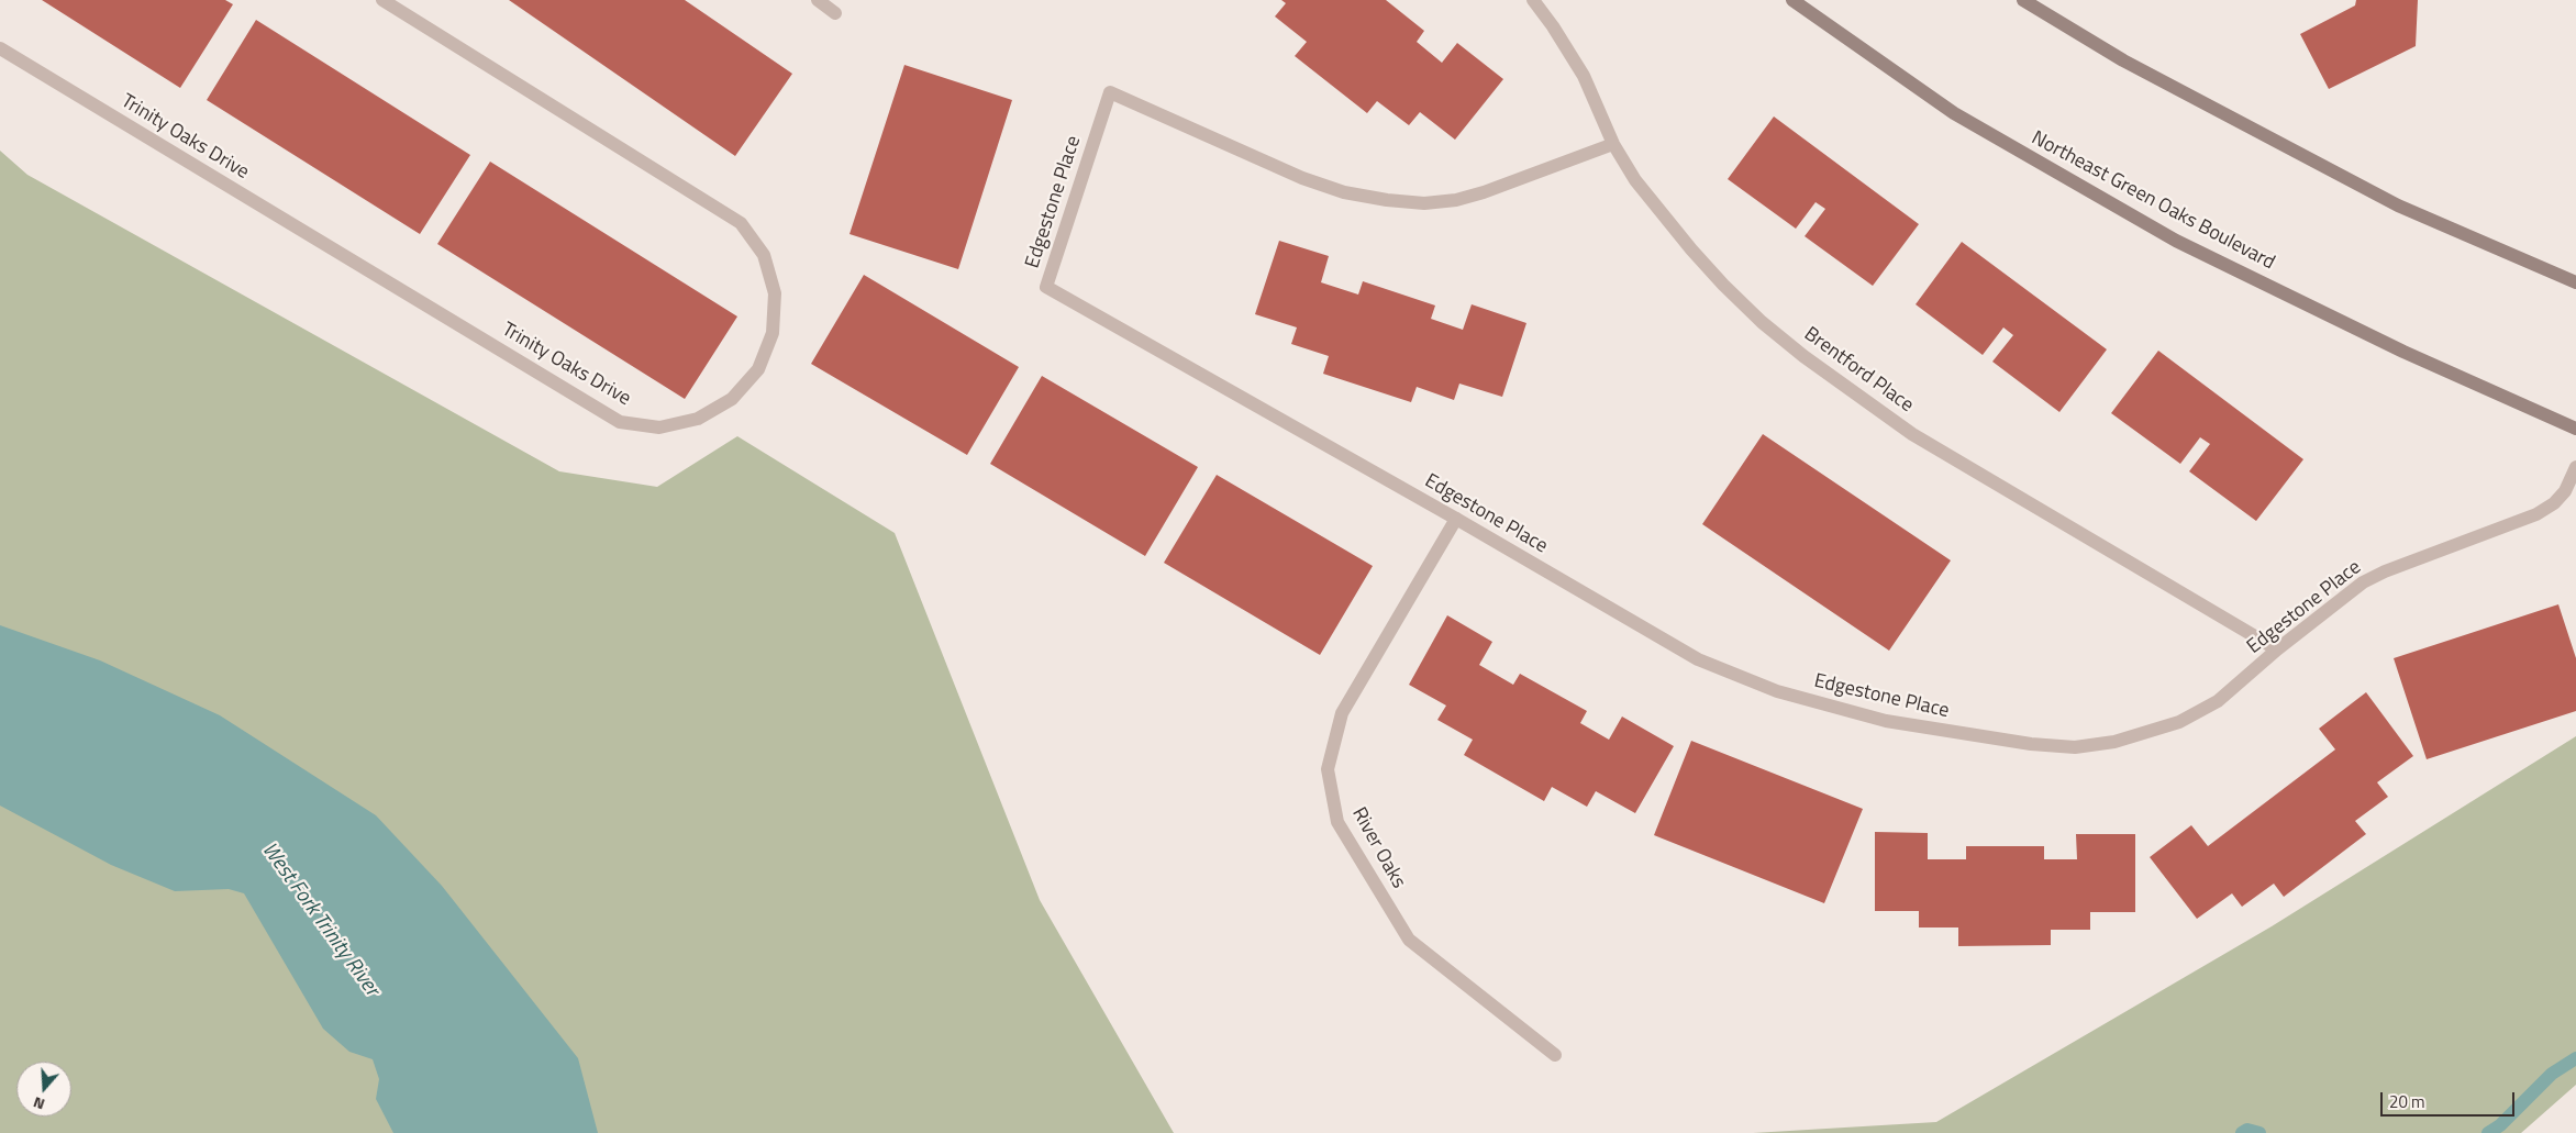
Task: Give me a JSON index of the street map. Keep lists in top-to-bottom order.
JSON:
{
  "streets": {
    "main road": ["Northeast Green Oaks Boulevard"],
    "street": [
      "Trinity Oaks Drive",
      "Edgestone Place",
      "Brentford Place",
      "River Oaks"
    ]
  },
  "crossings": [
    ["Edgestone Place", "Brentford Place"],
    ["Edgestone Place", "River Oaks"]
  ],
  "water": ["West Fork Trinity River"],
  "scale_bar": "20 m",
  "north": "bottom"
}
